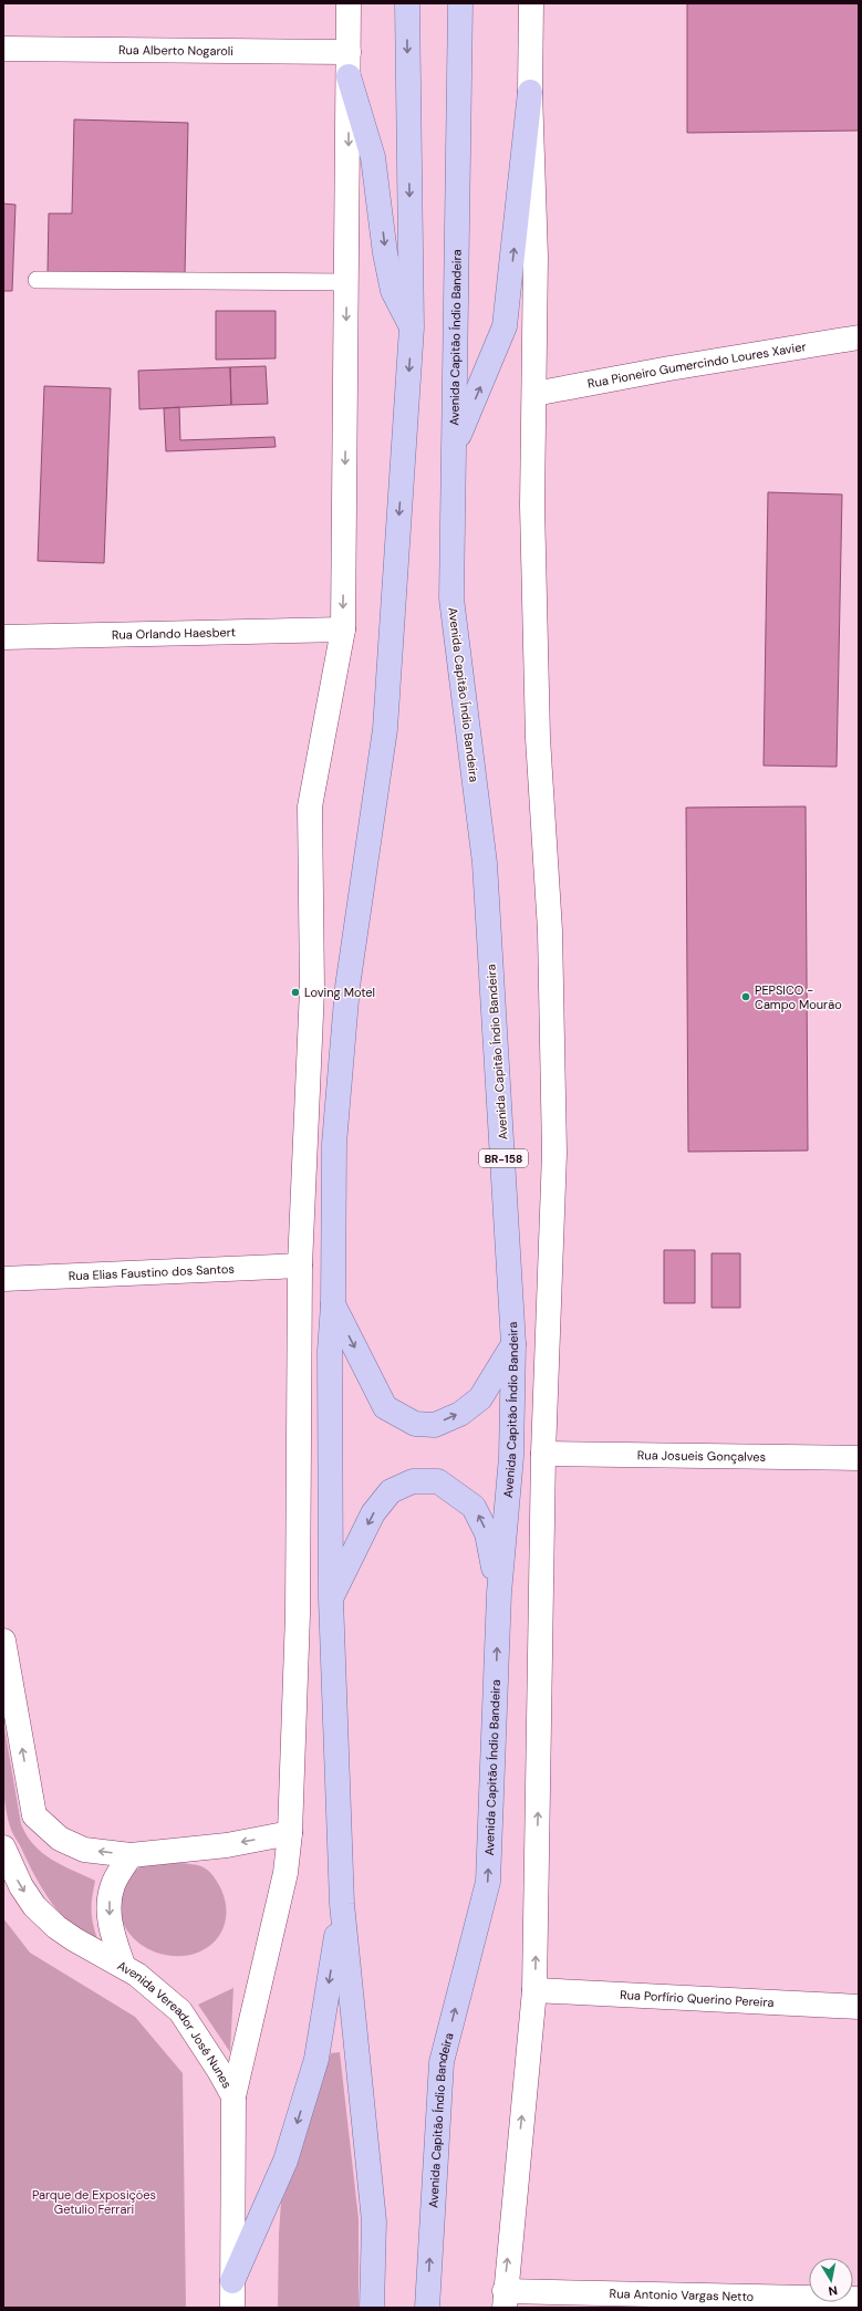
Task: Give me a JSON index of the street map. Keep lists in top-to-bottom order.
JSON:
{
  "streets": {
    "main road": ["Avenida Capitão Índio Bandeira", "BR-158"],
    "street": [
      "Rua Alberto Nogaroli",
      "Rua Pioneiro Gumercindo Loures Xavier",
      "Rua Orlando Haesbert",
      "Rua Elias Faustino dos Santos",
      "Rua Josueis Gonçalves",
      "Rua Porfírio Querino Pereira",
      "Avenida Vereador José Nunes",
      "Rua Antonio Vargas Netto"
    ]
  },
  "parks": ["Parque de Exposições Getulio Ferrari"],
  "places": ["Loving Motel", "PEPSICO - Campo Mourão"],
  "north": "bottom"
}
